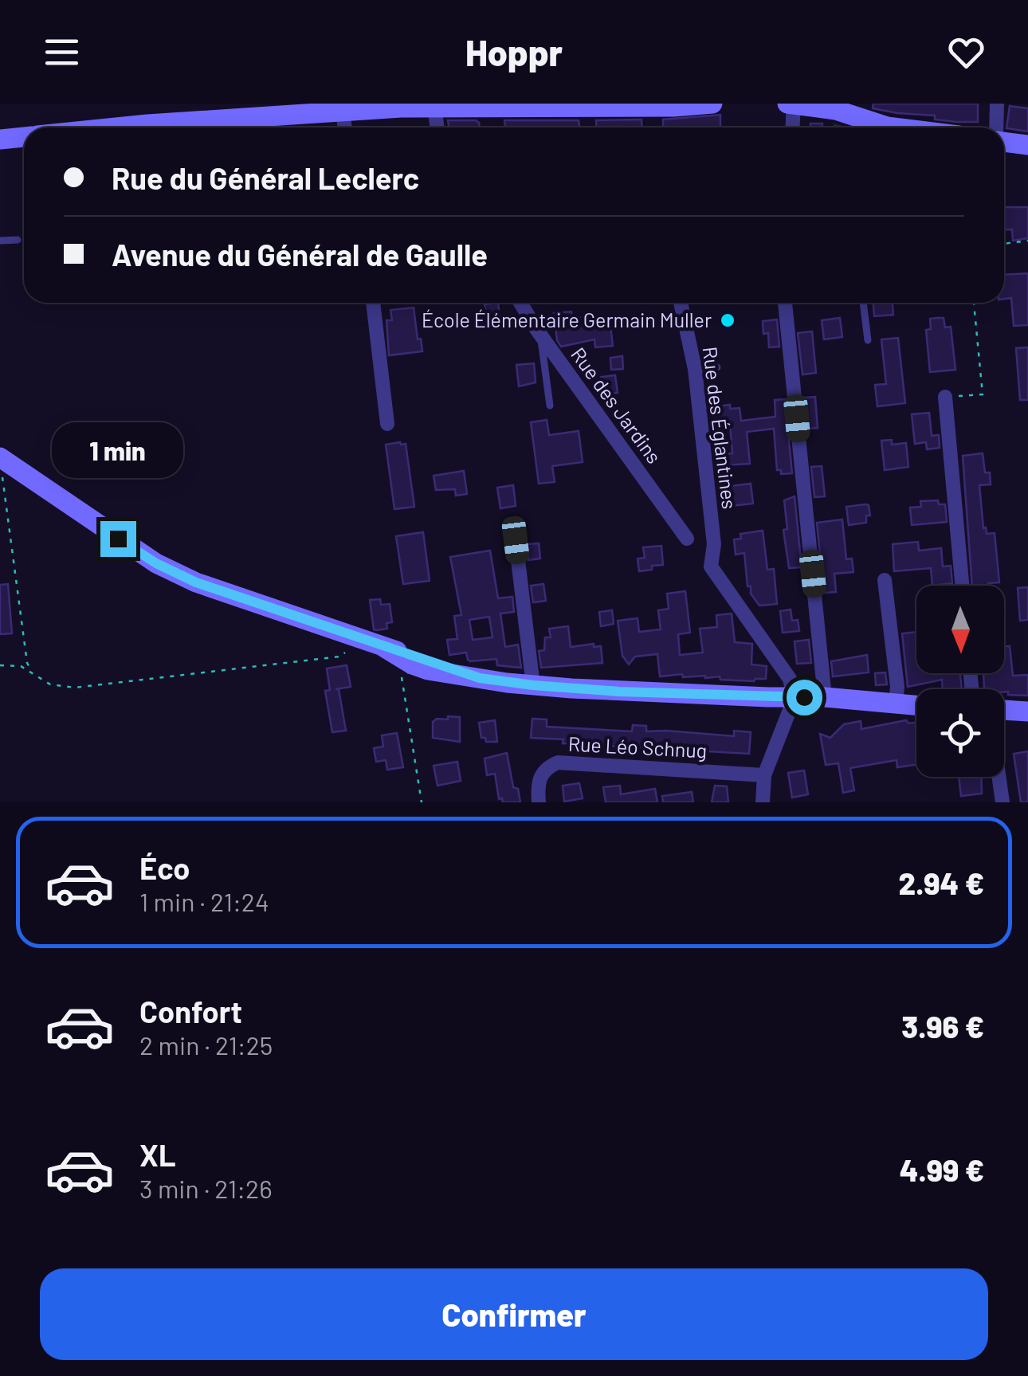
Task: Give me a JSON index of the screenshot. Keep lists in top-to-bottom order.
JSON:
{
  "streets": {
    "street": ["Rue des Jardins", "Rue des Églantines", "Rue Léo Schnug"]
  },
  "places": ["École Élémentaire Germain Muller"],
  "north": "bottom",
  "page": {
    "header": "Hoppr",
    "banner": ["Rue du Général Leclerc", "Avenue du Général de Gaulle"],
    "bubble": "1 min",
    "list": [
      {
        "name": "Éco",
        "note": "1 min · 21:24",
        "value": "2.94 €"
      },
      {
        "name": "Confort",
        "note": "2 min · 21:25",
        "value": "3.96 €"
      },
      {
        "name": "XL",
        "note": "3 min · 21:26",
        "value": "4.99 €"
      }
    ],
    "buttons": "Confirmer"
  }
}
